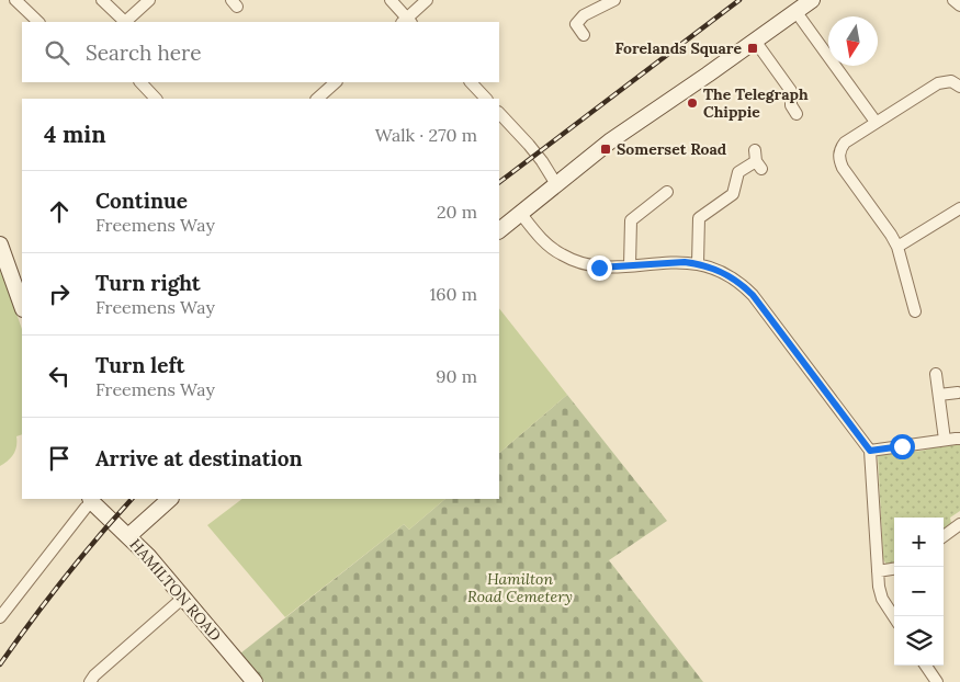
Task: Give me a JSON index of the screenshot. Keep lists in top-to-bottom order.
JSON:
{
  "streets": {
    "street": ["HAMILTON ROAD"]
  },
  "parks": ["Hamilton Road Cemetery"],
  "places": {
    "transit": ["Forelands Square", "Somerset Road"],
    "other": ["The Telegraph Chippie"]
  },
  "north": "bottom",
  "page": {
    "search": "Search here",
    "heading": ["4 min", "Walk · 270 m"],
    "list": [
      ["Continue", "Freemens Way", "20 m"],
      ["Turn right", "Freemens Way", "160 m"],
      ["Turn left", "Freemens Way", "90 m"],
      "Arrive at destination"
    ],
    "map_buttons": ["+", "−"]
  }
}
